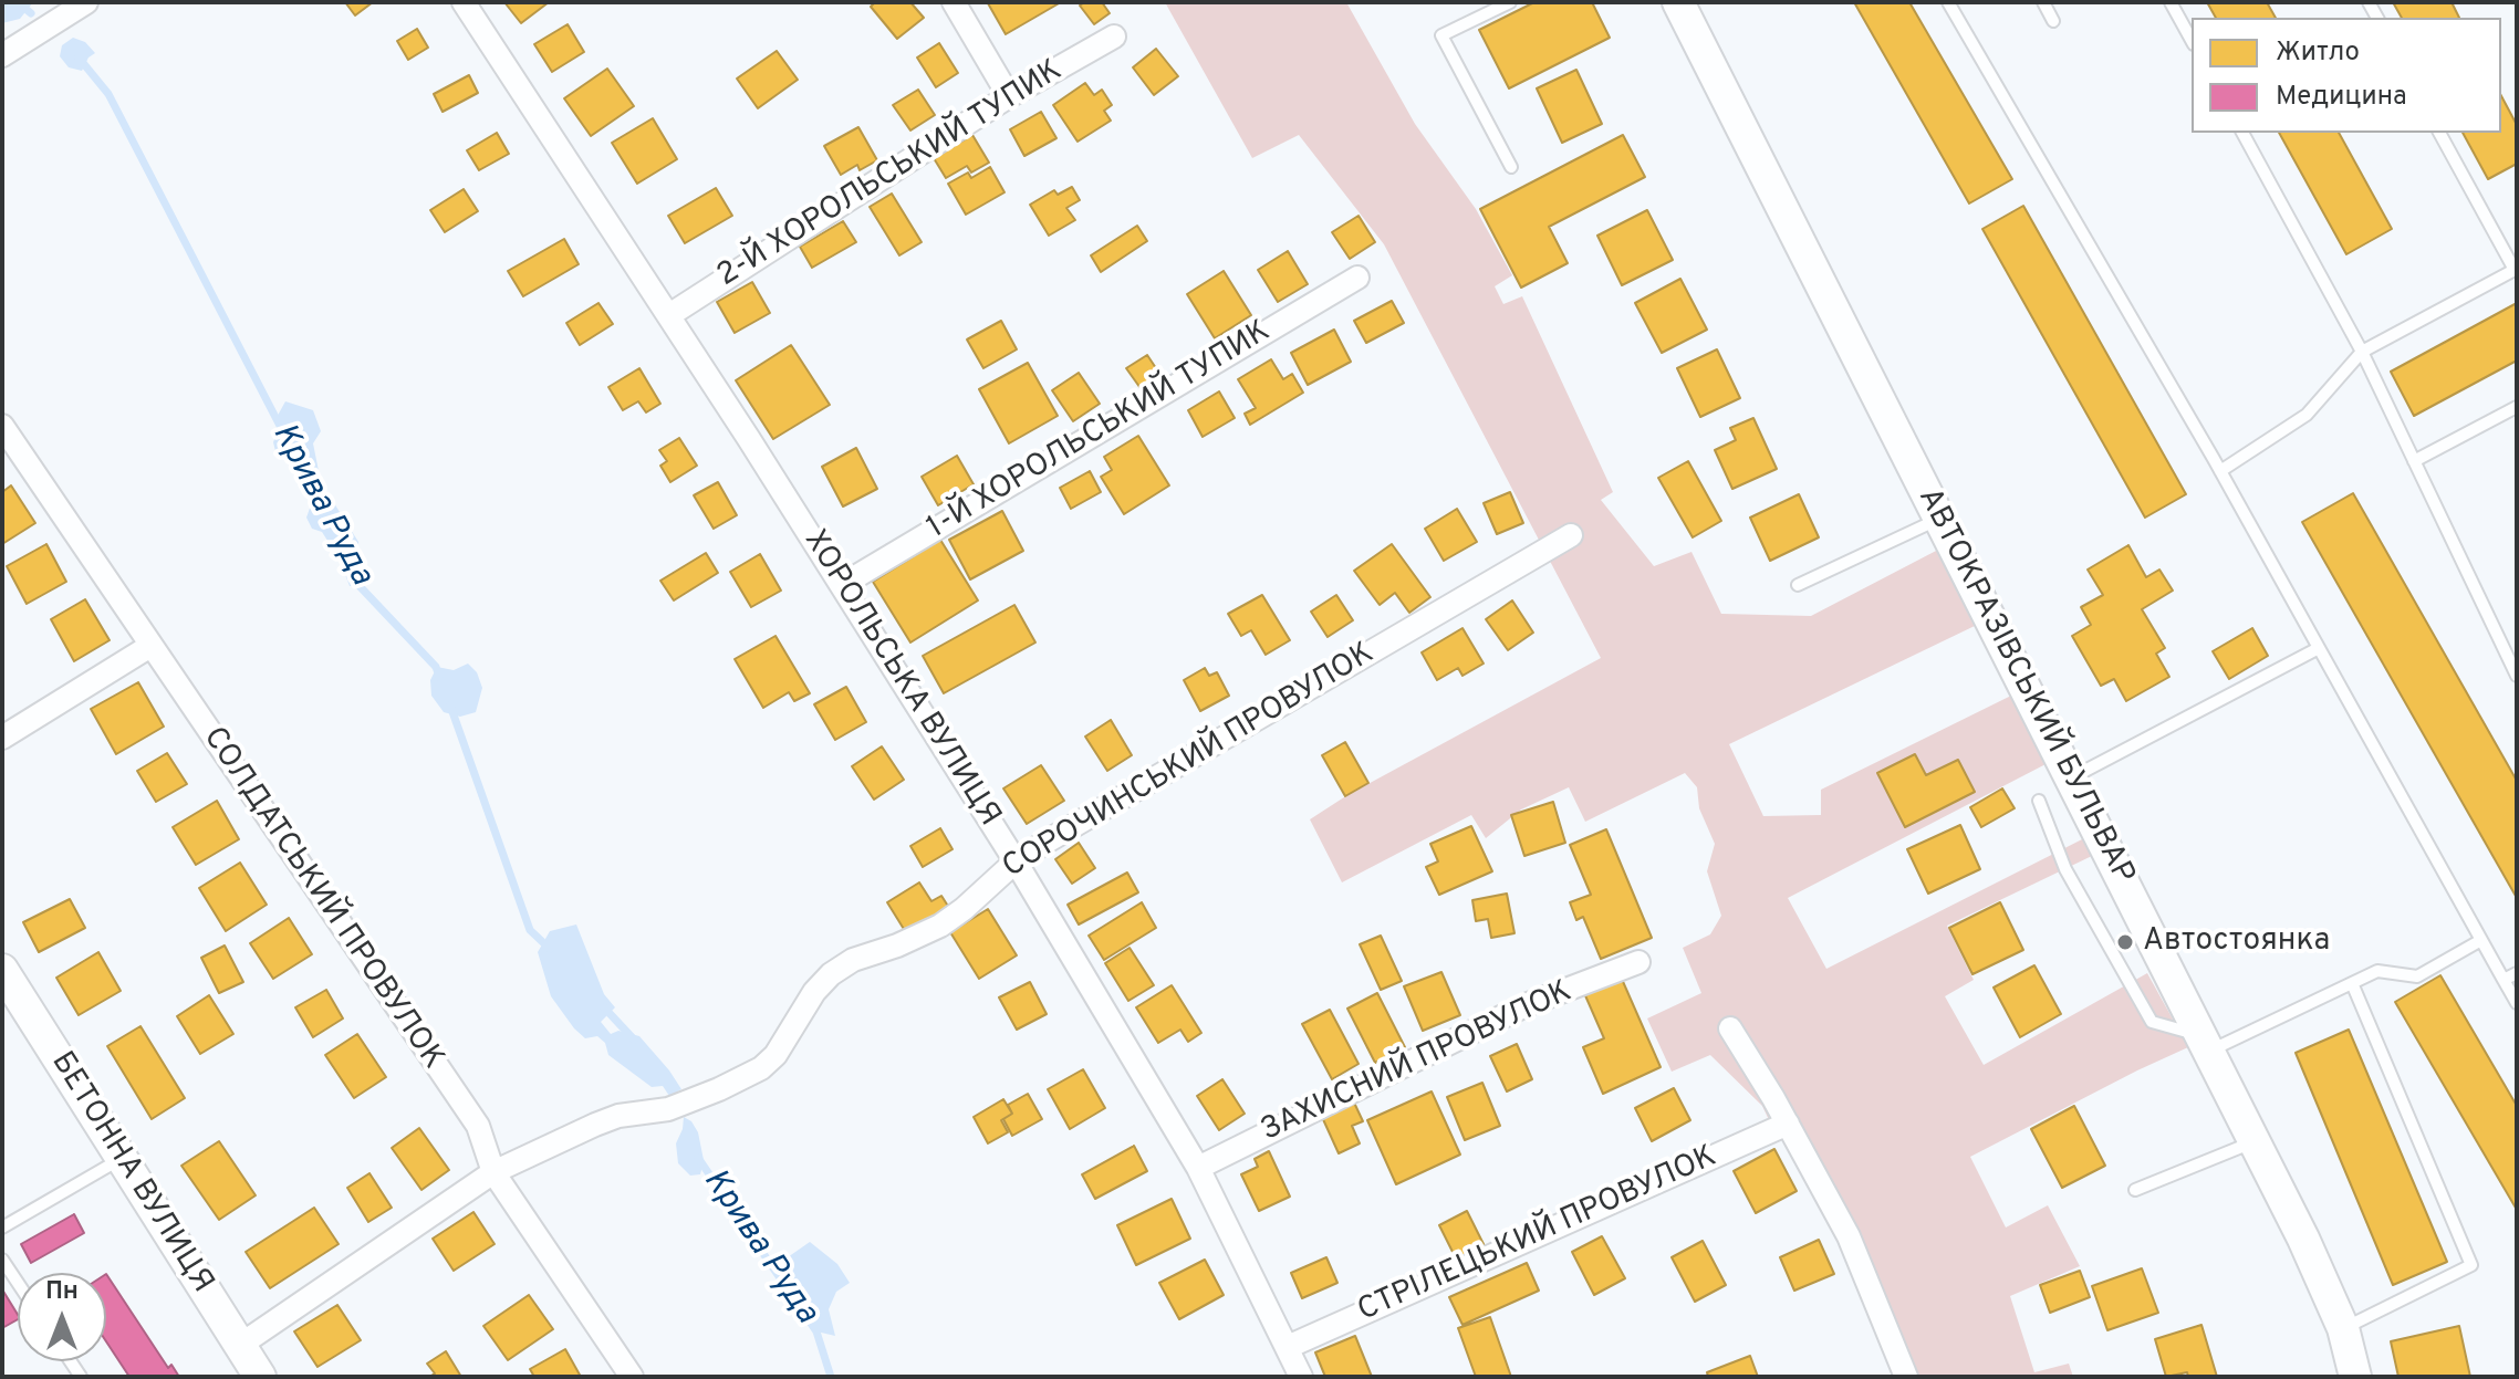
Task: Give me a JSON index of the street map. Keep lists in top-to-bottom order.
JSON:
{
  "streets": {
    "street": [
      "2-Й ХОРОЛЬСЬКИЙ ТУПИК",
      "1-Й ХОРОЛЬСЬКИЙ ТУПИК",
      "ХОРОЛЬСЬКА ВУЛИЦЯ",
      "АВТОКРАЗІВСЬКИЙ БУЛЬВАР",
      "СОРОЧИНСЬКИЙ ПРОВУЛОК",
      "СОЛДАТСЬКИЙ ПРОВУЛОК",
      "ЗАХИСНИЙ ПРОВУЛОК",
      "БЕТОННА ВУЛИЦЯ",
      "СТРІЛЕЦЬКИЙ ПРОВУЛОК"
    ]
  },
  "crossings": [
    ["2-Й ХОРОЛЬСЬКИЙ ТУПИК", "ХОРОЛЬСЬКА ВУЛИЦЯ"],
    ["1-Й ХОРОЛЬСЬКИЙ ТУПИК", "ХОРОЛЬСЬКА ВУЛИЦЯ"],
    ["ХОРОЛЬСЬКА ВУЛИЦЯ", "СОРОЧИНСЬКИЙ ПРОВУЛОК"],
    ["ХОРОЛЬСЬКА ВУЛИЦЯ", "ЗАХИСНИЙ ПРОВУЛОК"],
    ["ХОРОЛЬСЬКА ВУЛИЦЯ", "СТРІЛЕЦЬКИЙ ПРОВУЛОК"],
    ["СОРОЧИНСЬКИЙ ПРОВУЛОК", "СОЛДАТСЬКИЙ ПРОВУЛОК"],
    ["СОРОЧИНСЬКИЙ ПРОВУЛОК", "БЕТОННА ВУЛИЦЯ"]
  ],
  "water": ["Крива Руда"],
  "places": ["Автостоянка"],
  "legend": ["Житло", "Медицина"],
  "north": "top"
}
